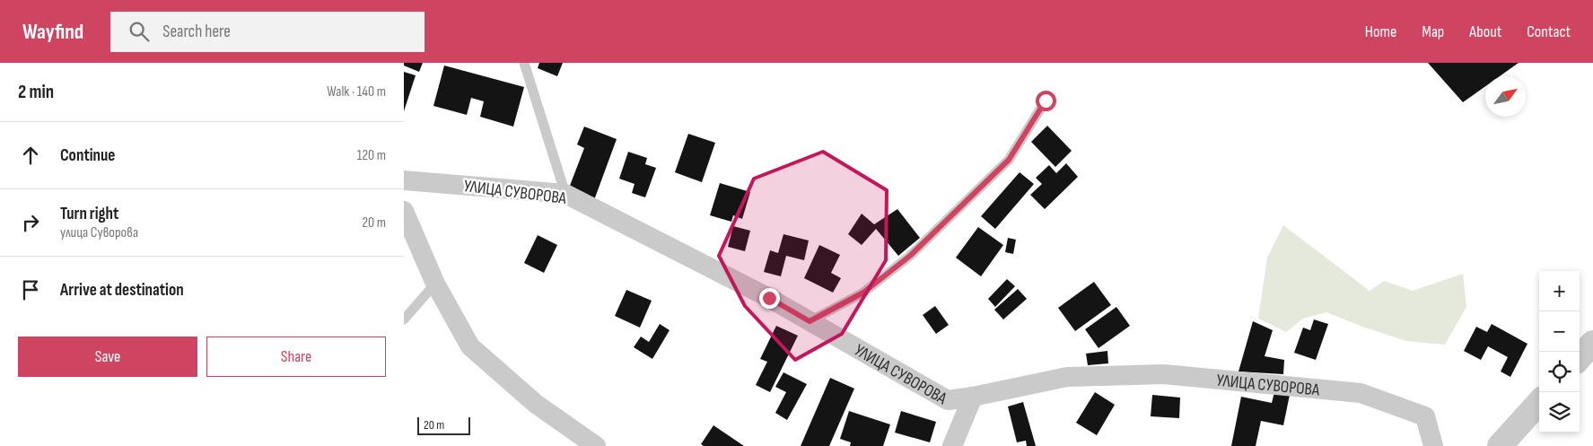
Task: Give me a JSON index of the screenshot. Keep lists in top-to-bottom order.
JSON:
{
  "streets": {
    "street": ["УЛИЦА СУВОРОВА"]
  },
  "scale_bar": "20 m",
  "north": "top right",
  "page": {
    "header": "Wayfind",
    "search": "Search here",
    "nav": [
      "Home",
      "Map",
      "About",
      "Contact"
    ],
    "heading": ["2 min", "Walk · 140 m"],
    "list": [
      ["Continue", "120 m"],
      ["Turn right", "улица Суворова", "20 m"],
      "Arrive at destination"
    ],
    "map_buttons": ["+", "−"],
    "buttons": ["Save", "Share"],
    "scale": "20 m"
  }
}
